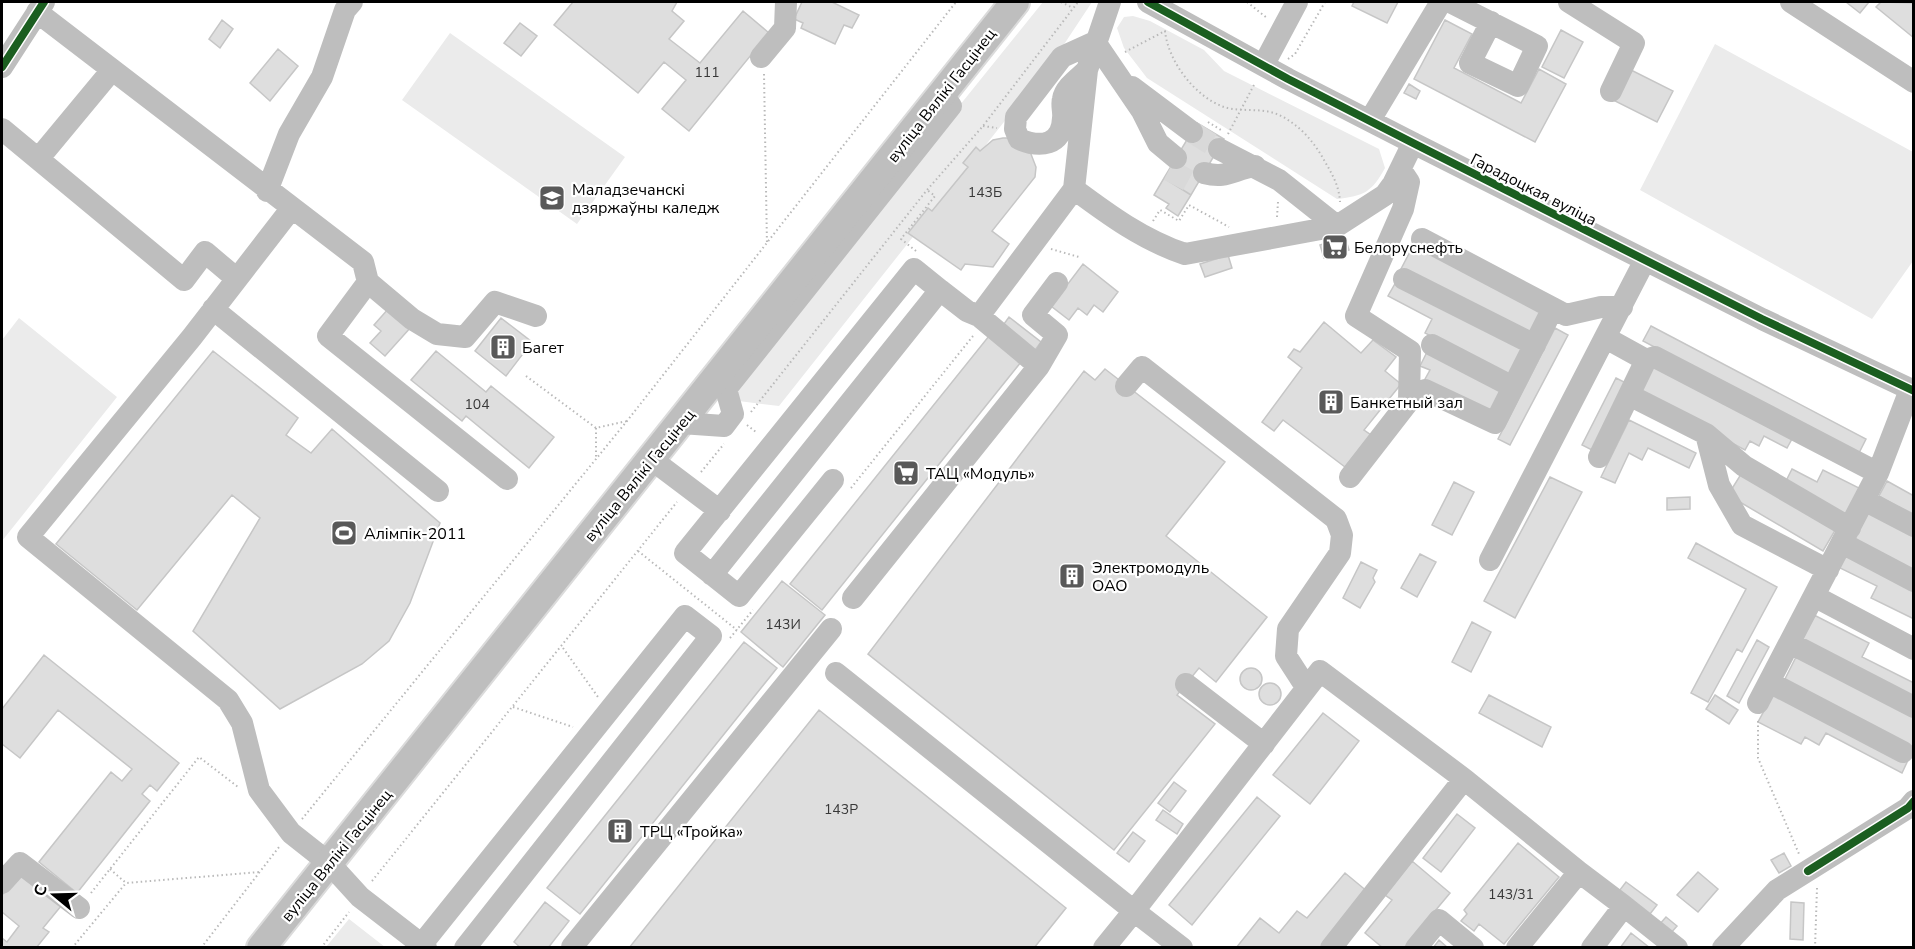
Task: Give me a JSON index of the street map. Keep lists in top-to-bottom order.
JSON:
{
  "streets": {
    "main road": ["вуліца Вялікі Гасцінец"],
    "street": ["Гарадоцкая вуліца"]
  },
  "places": {
    "school or university": ["Маладзечанскі дзяржаўны каледж"],
    "supermarket": ["Белоруснефть", "ТАЦ «Модуль»"],
    "building": [
      "Багет",
      "Банкетный зал",
      "Электромодуль ОАО",
      "ТРЦ «Тройка»"
    ],
    "sports": ["Алімпік-2011"]
  },
  "house_numbers": [
    "111",
    "143Б",
    "104",
    "143И",
    "143Р",
    "143/31"
  ],
  "north": "left"
}
